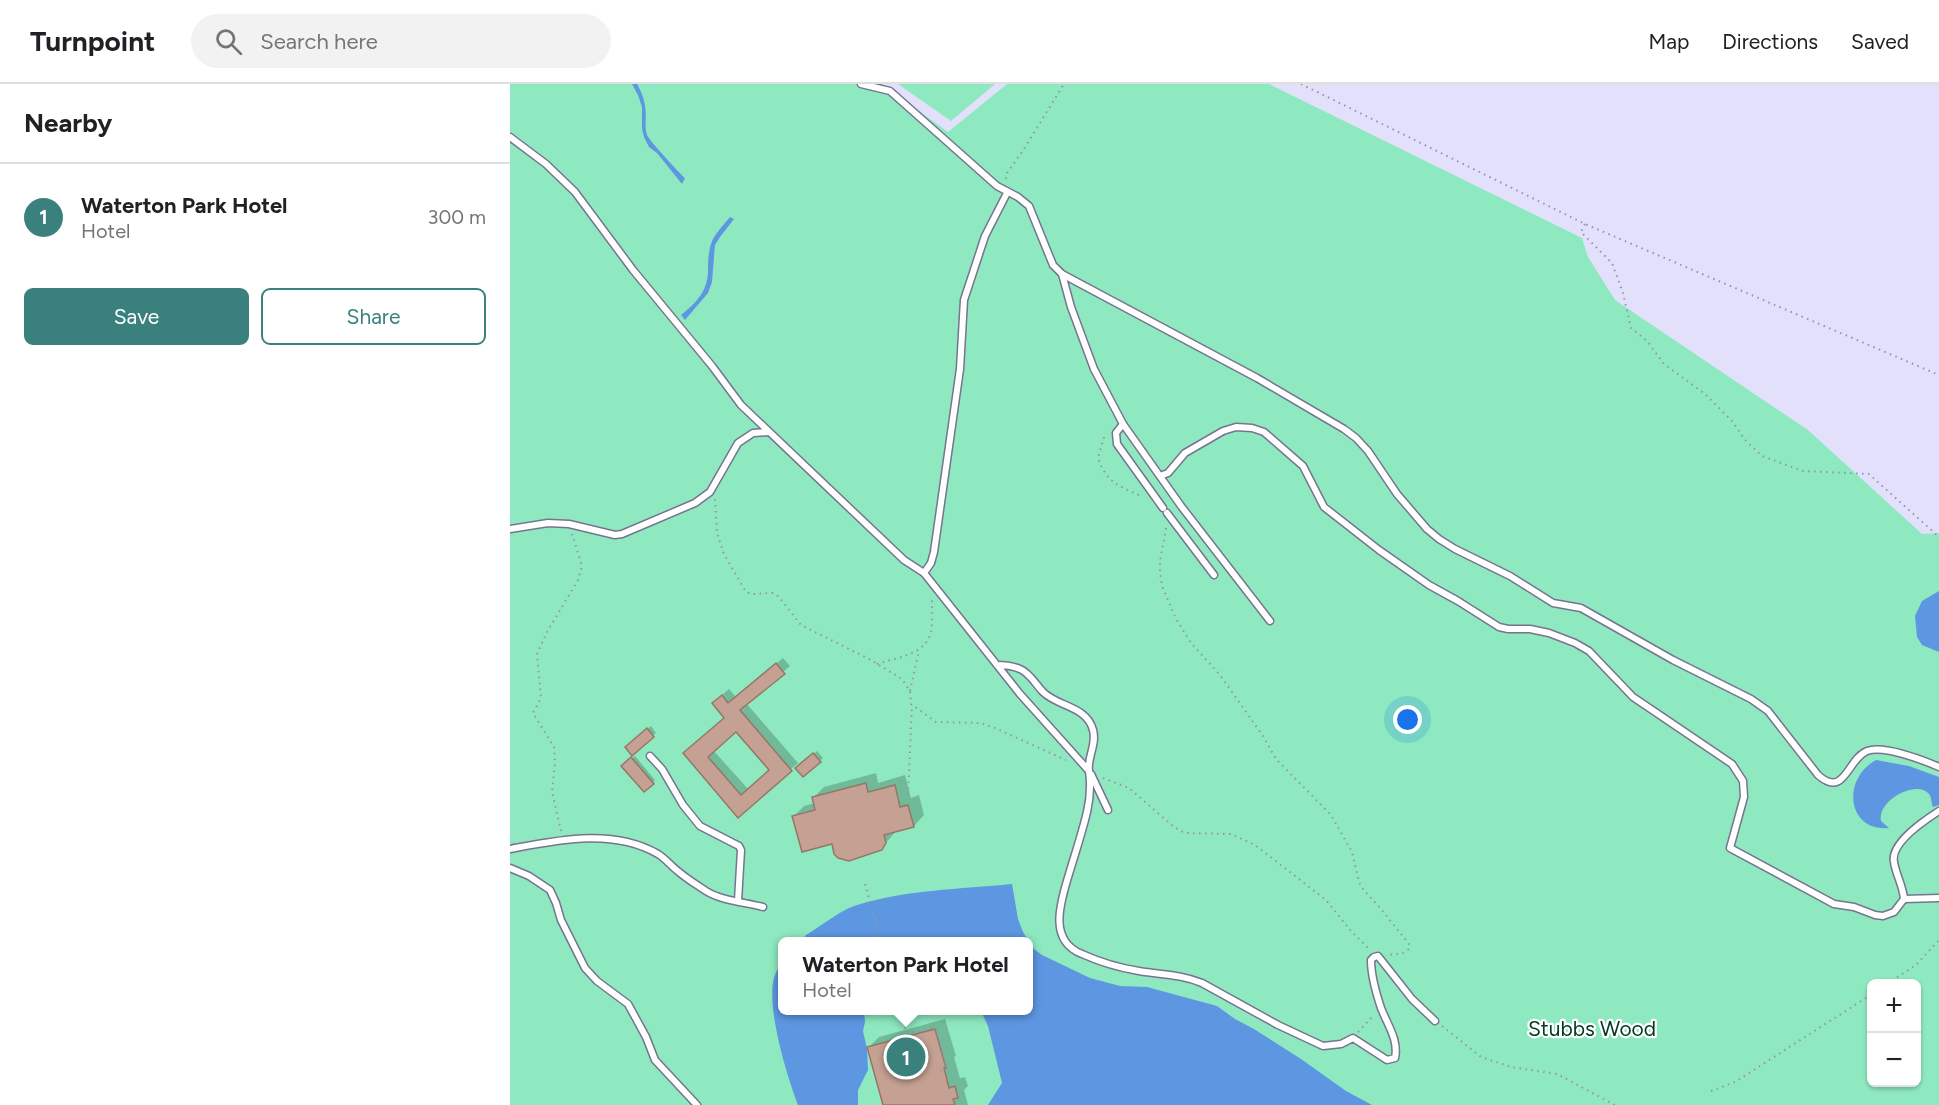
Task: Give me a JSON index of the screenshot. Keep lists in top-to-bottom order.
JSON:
{
  "parks": ["Stubbs Wood"],
  "page": {
    "header": "Turnpoint",
    "search": "Search here",
    "nav": ["Map", "Directions", "Saved"],
    "heading": "Nearby",
    "list": [
      {
        "mark": "1",
        "name": "Waterton Park Hotel",
        "note": "Hotel",
        "value": "300 m"
      }
    ],
    "buttons": ["Save", "Share"],
    "popup": ["Waterton Park Hotel", "Hotel"],
    "map_buttons": ["+", "−"],
    "pins": "1"
  }
}
